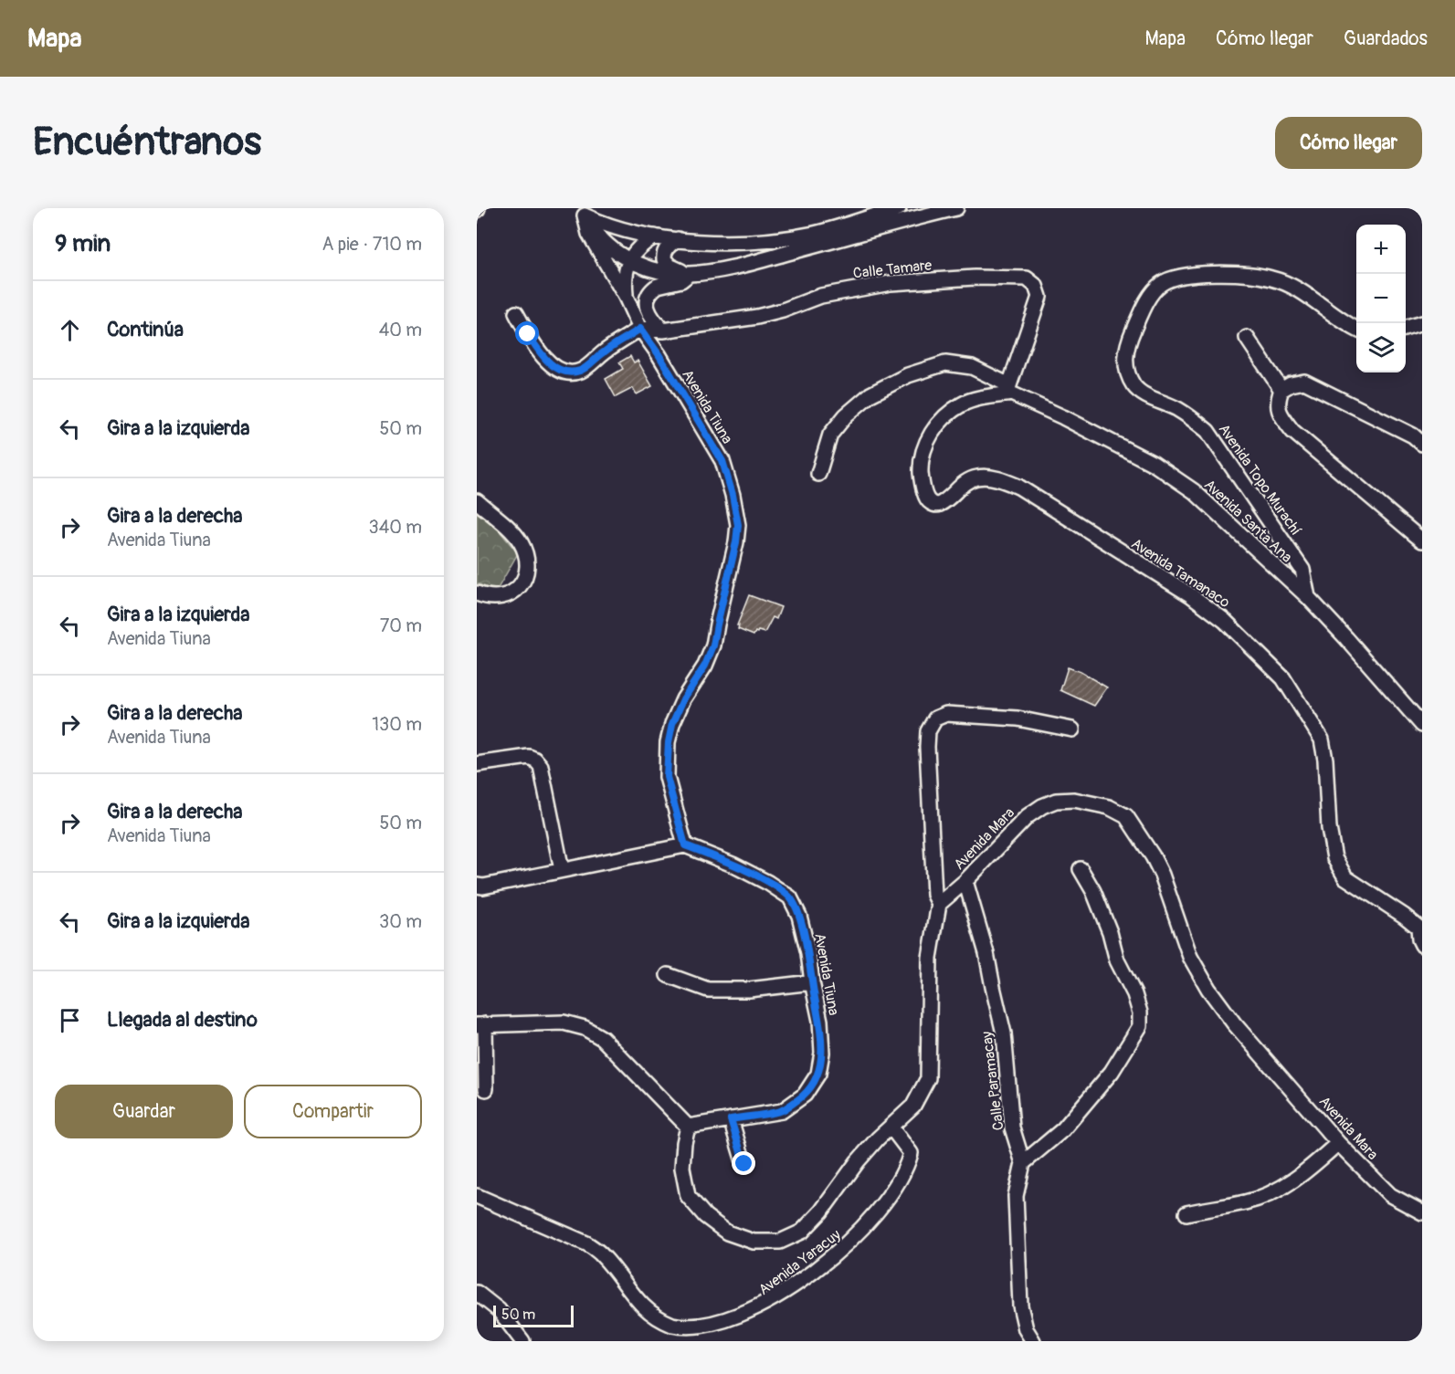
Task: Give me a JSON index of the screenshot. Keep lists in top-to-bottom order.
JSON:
{
  "streets": {
    "street": [
      "Calle Tamare",
      "Avenida Tiuna",
      "Avenida Topo Murachí",
      "Avenida Santa Ana",
      "Avenida Tamanaco",
      "Avenida Mara",
      "Calle Paramacay",
      "Avenida Yaracuy"
    ]
  },
  "crossings": [
    ["Calle Tamare", "Avenida Tiuna"],
    ["Calle Tamare", "Avenida Santa Ana"],
    ["Calle Tamare", "Avenida Tamanaco"],
    ["Avenida Topo Murachí", "Avenida Santa Ana"],
    ["Avenida Santa Ana", "Avenida Tamanaco"],
    ["Avenida Mara", "Calle Paramacay"]
  ],
  "scale_bar": "50 m",
  "page": {
    "header": "Mapa",
    "nav": ["Mapa", "Cómo llegar", "Guardados"],
    "buttons": [
      "Cómo llegar",
      ["Guardar", "Compartir"]
    ],
    "title": "Encuéntranos",
    "heading": ["9 min", "A pie · 710 m"],
    "map_buttons": ["+", "−"],
    "list": [
      ["Continúa", "40 m"],
      ["Gira a la izquierda", "50 m"],
      ["Gira a la derecha", "Avenida Tiuna", "340 m"],
      ["Gira a la izquierda", "Avenida Tiuna", "70 m"],
      ["Gira a la derecha", "Avenida Tiuna", "130 m"],
      ["Gira a la derecha", "Avenida Tiuna", "50 m"],
      ["Gira a la izquierda", "30 m"],
      "Llegada al destino"
    ],
    "scale": "50 m"
  }
}
